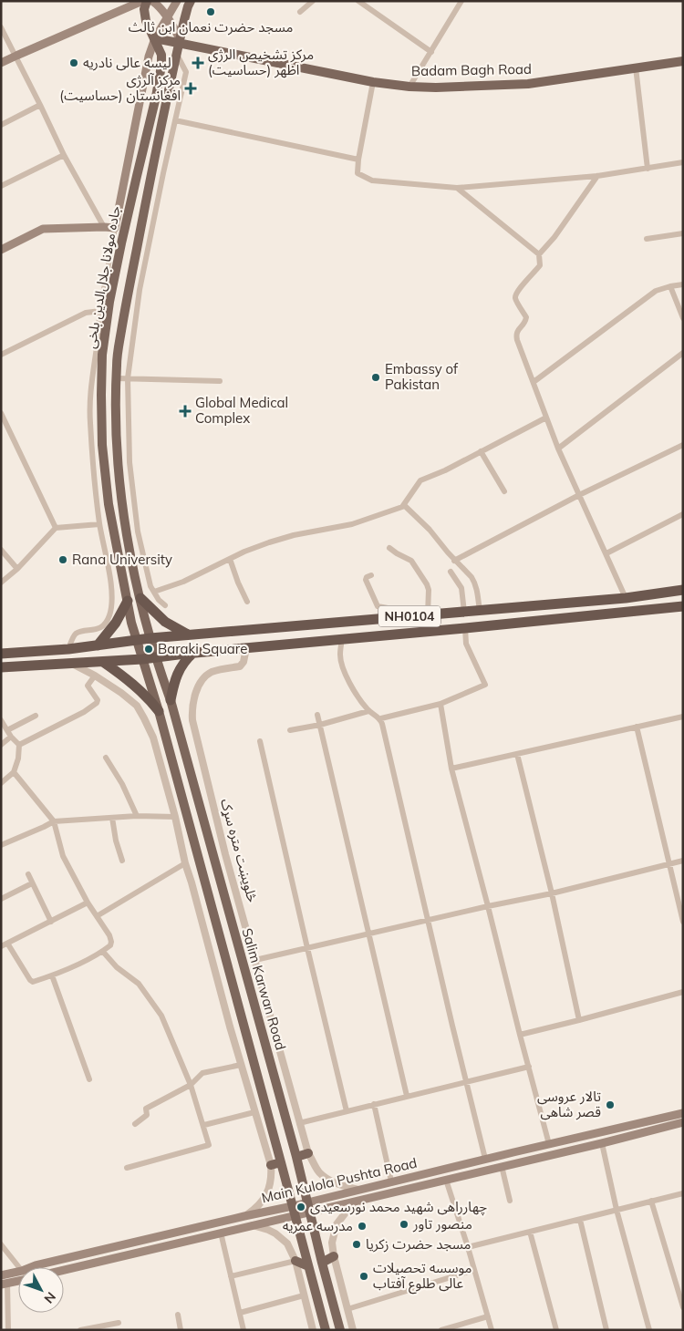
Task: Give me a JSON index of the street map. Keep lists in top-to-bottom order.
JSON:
{
  "streets": {
    "highway": ["NH0104"],
    "main road": [
      "Badam Bagh Road",
      "جاده مولانا جلال‌الدین بلخی",
      "Salim Karwan Road",
      "Main Kulola Pushta Road"
    ],
    "street": ["څلویښت متره سړک"]
  },
  "crossings": [
    ["Badam Bagh Road", "جاده مولانا جلال‌الدین بلخی"],
    ["جاده مولانا جلال‌الدین بلخی", "NH0104"],
    ["جاده مولانا جلال‌الدین بلخی", "Salim Karwan Road"],
    ["NH0104", "څلویښت متره سړک"],
    ["NH0104", "Salim Karwan Road"],
    ["څلویښت متره سړک", "Main Kulola Pushta Road"],
    ["Salim Karwan Road", "Main Kulola Pushta Road"]
  ],
  "places": {
    "other": [
      "مسجد حضرت نعمان ابن ثالث",
      "لیسه عالی نادریه",
      "Embassy of Pakistan",
      "Rana University",
      "Baraki Square",
      "تالار عروسی قصر شاهی",
      "چهارراهی شهید محمد نورسعیدی",
      "منصور تاور",
      "مدرسه عمریه",
      "مسجد حضرت زکریا",
      "موسسه تحصیلات عالی طلوع آفتاب"
    ],
    "health": ["مرکز تشخیص الرژی (حساسیت) اظهر", "مرکز آلرژی (حساسیت) افغانستان", "Global Medical Complex"]
  },
  "north": "bottom right"
}
